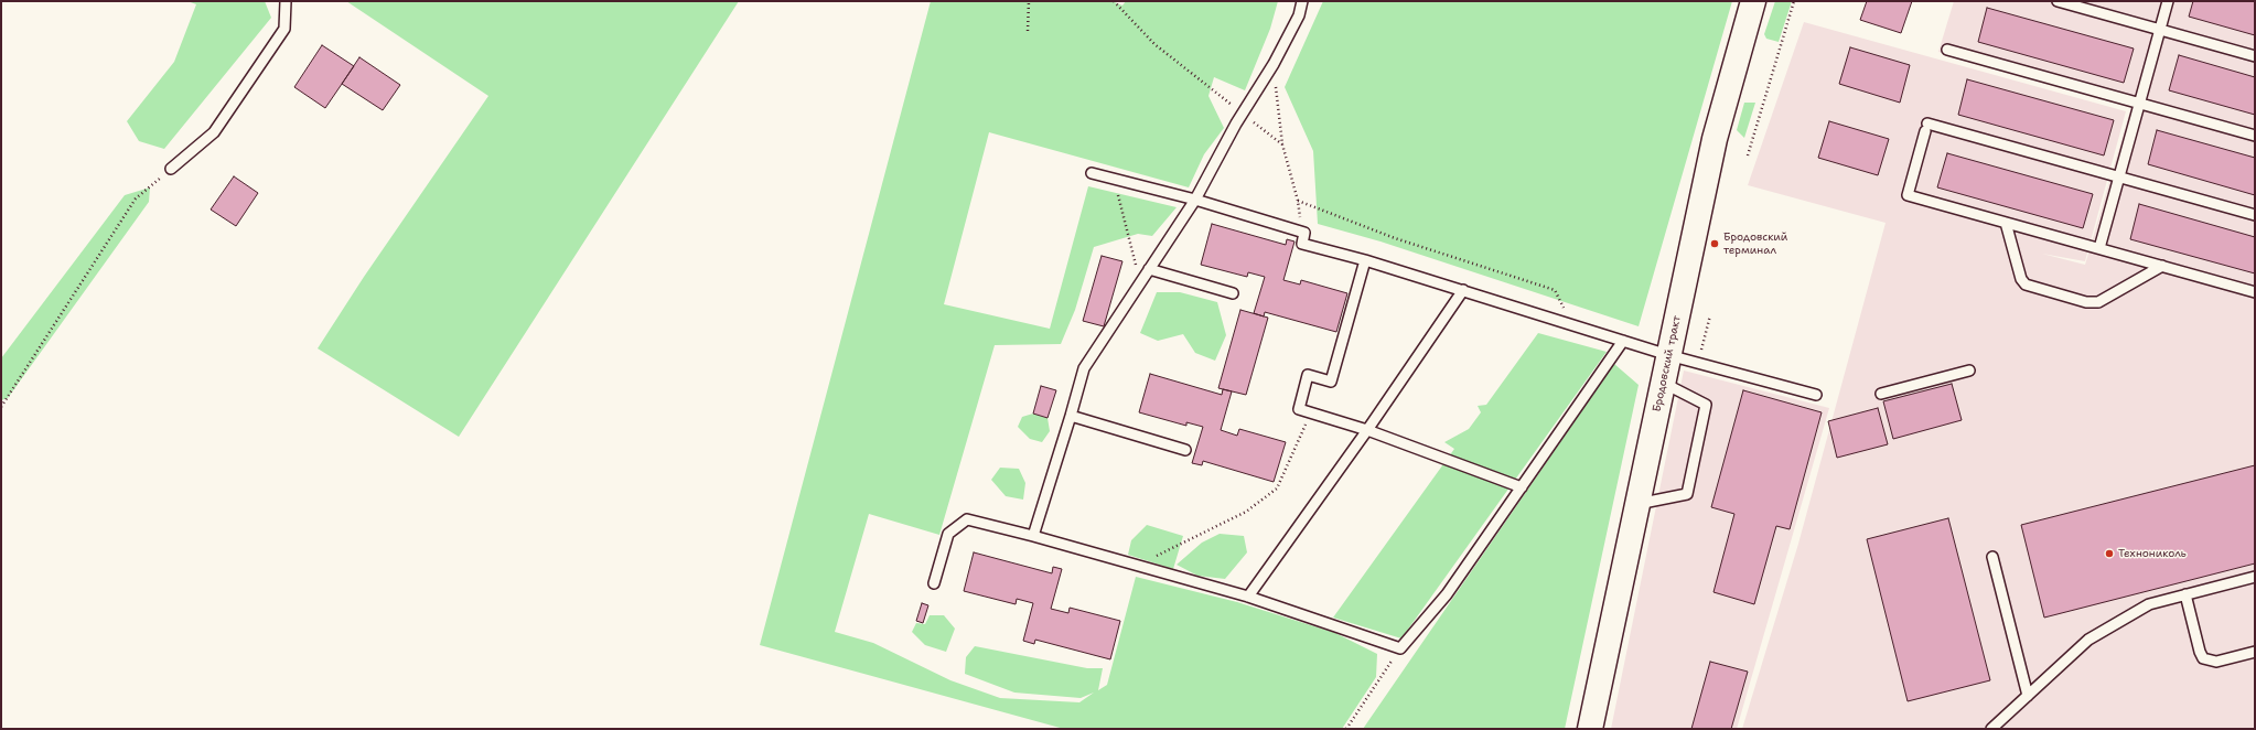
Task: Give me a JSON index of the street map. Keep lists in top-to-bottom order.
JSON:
{
  "streets": {
    "street": ["Бродовский тракт"]
  },
  "places": ["Бродовский терминал", "Технониколь"]
}
